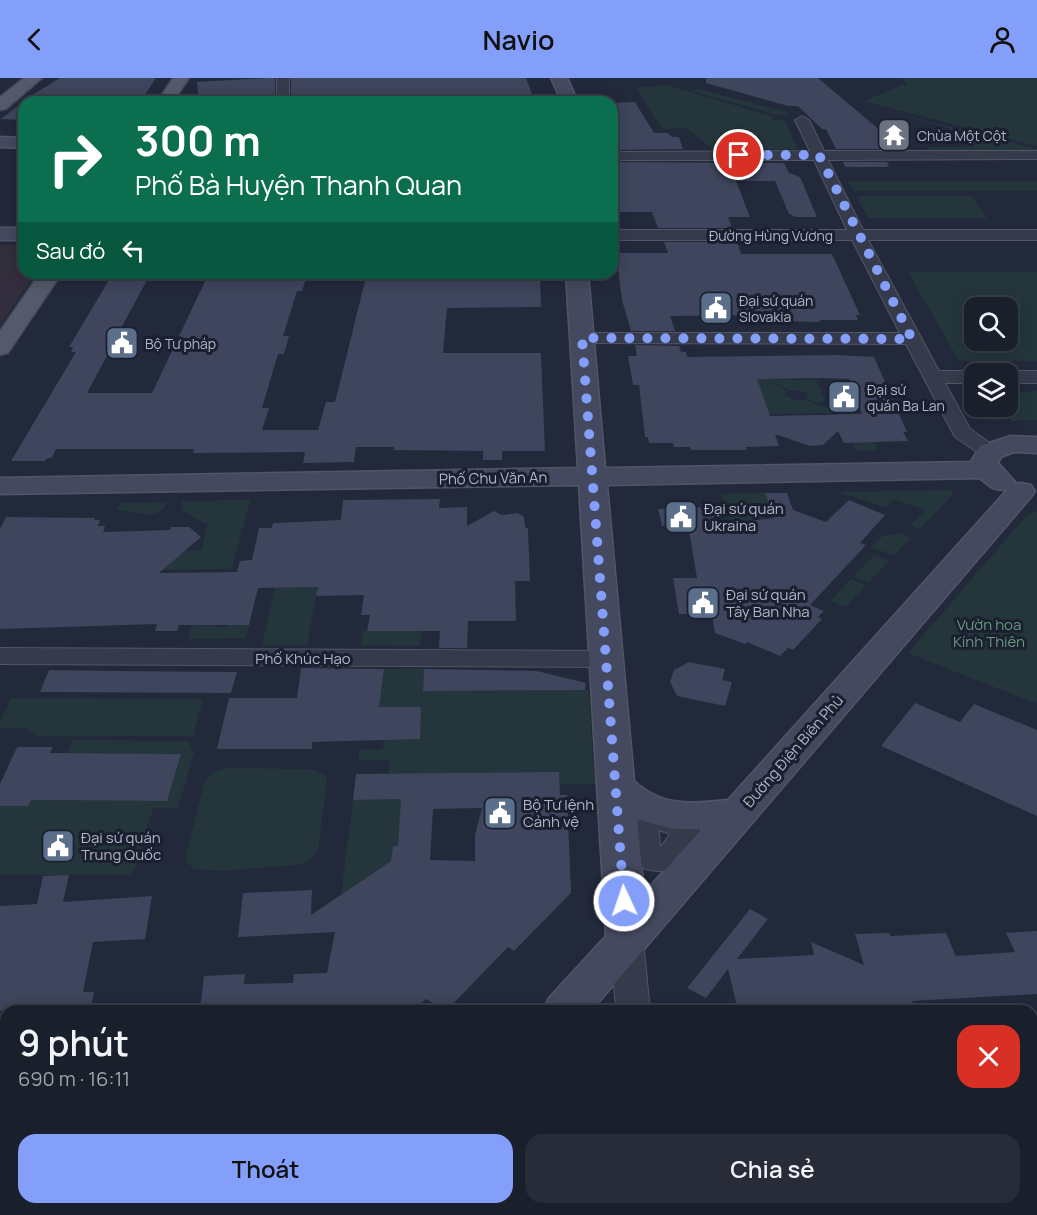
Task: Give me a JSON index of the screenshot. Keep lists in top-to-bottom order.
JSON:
{
  "streets": {
    "main road": ["Phố Chu Văn An", "Đường Điện Biên Phủ"],
    "street": ["Đường Hùng Vương", "Phố Khúc Hạo"]
  },
  "parks": ["Vườn hoa Kính Thiên"],
  "places": {
    "temple": ["Chùa Một Cột"],
    "public building": [
      "Đại sứ quán Slovakia",
      "Bộ Tư pháp",
      "Đại sứ quán Ba Lan",
      "Đại sứ quán Ukraina",
      "Đại sứ quán Tây Ban Nha",
      "Bộ Tư lệnh Cảnh vệ",
      "Đại sứ quán Trung Quốc"
    ]
  },
  "page": {
    "header": "Navio",
    "turn": ["300 m", "Phố Bà Huyện Thanh Quan"],
    "then": "Sau đó",
    "heading": ["9 phút", "690 m · 16:11"],
    "buttons": ["Thoát", "Chia sẻ"]
  }
}
